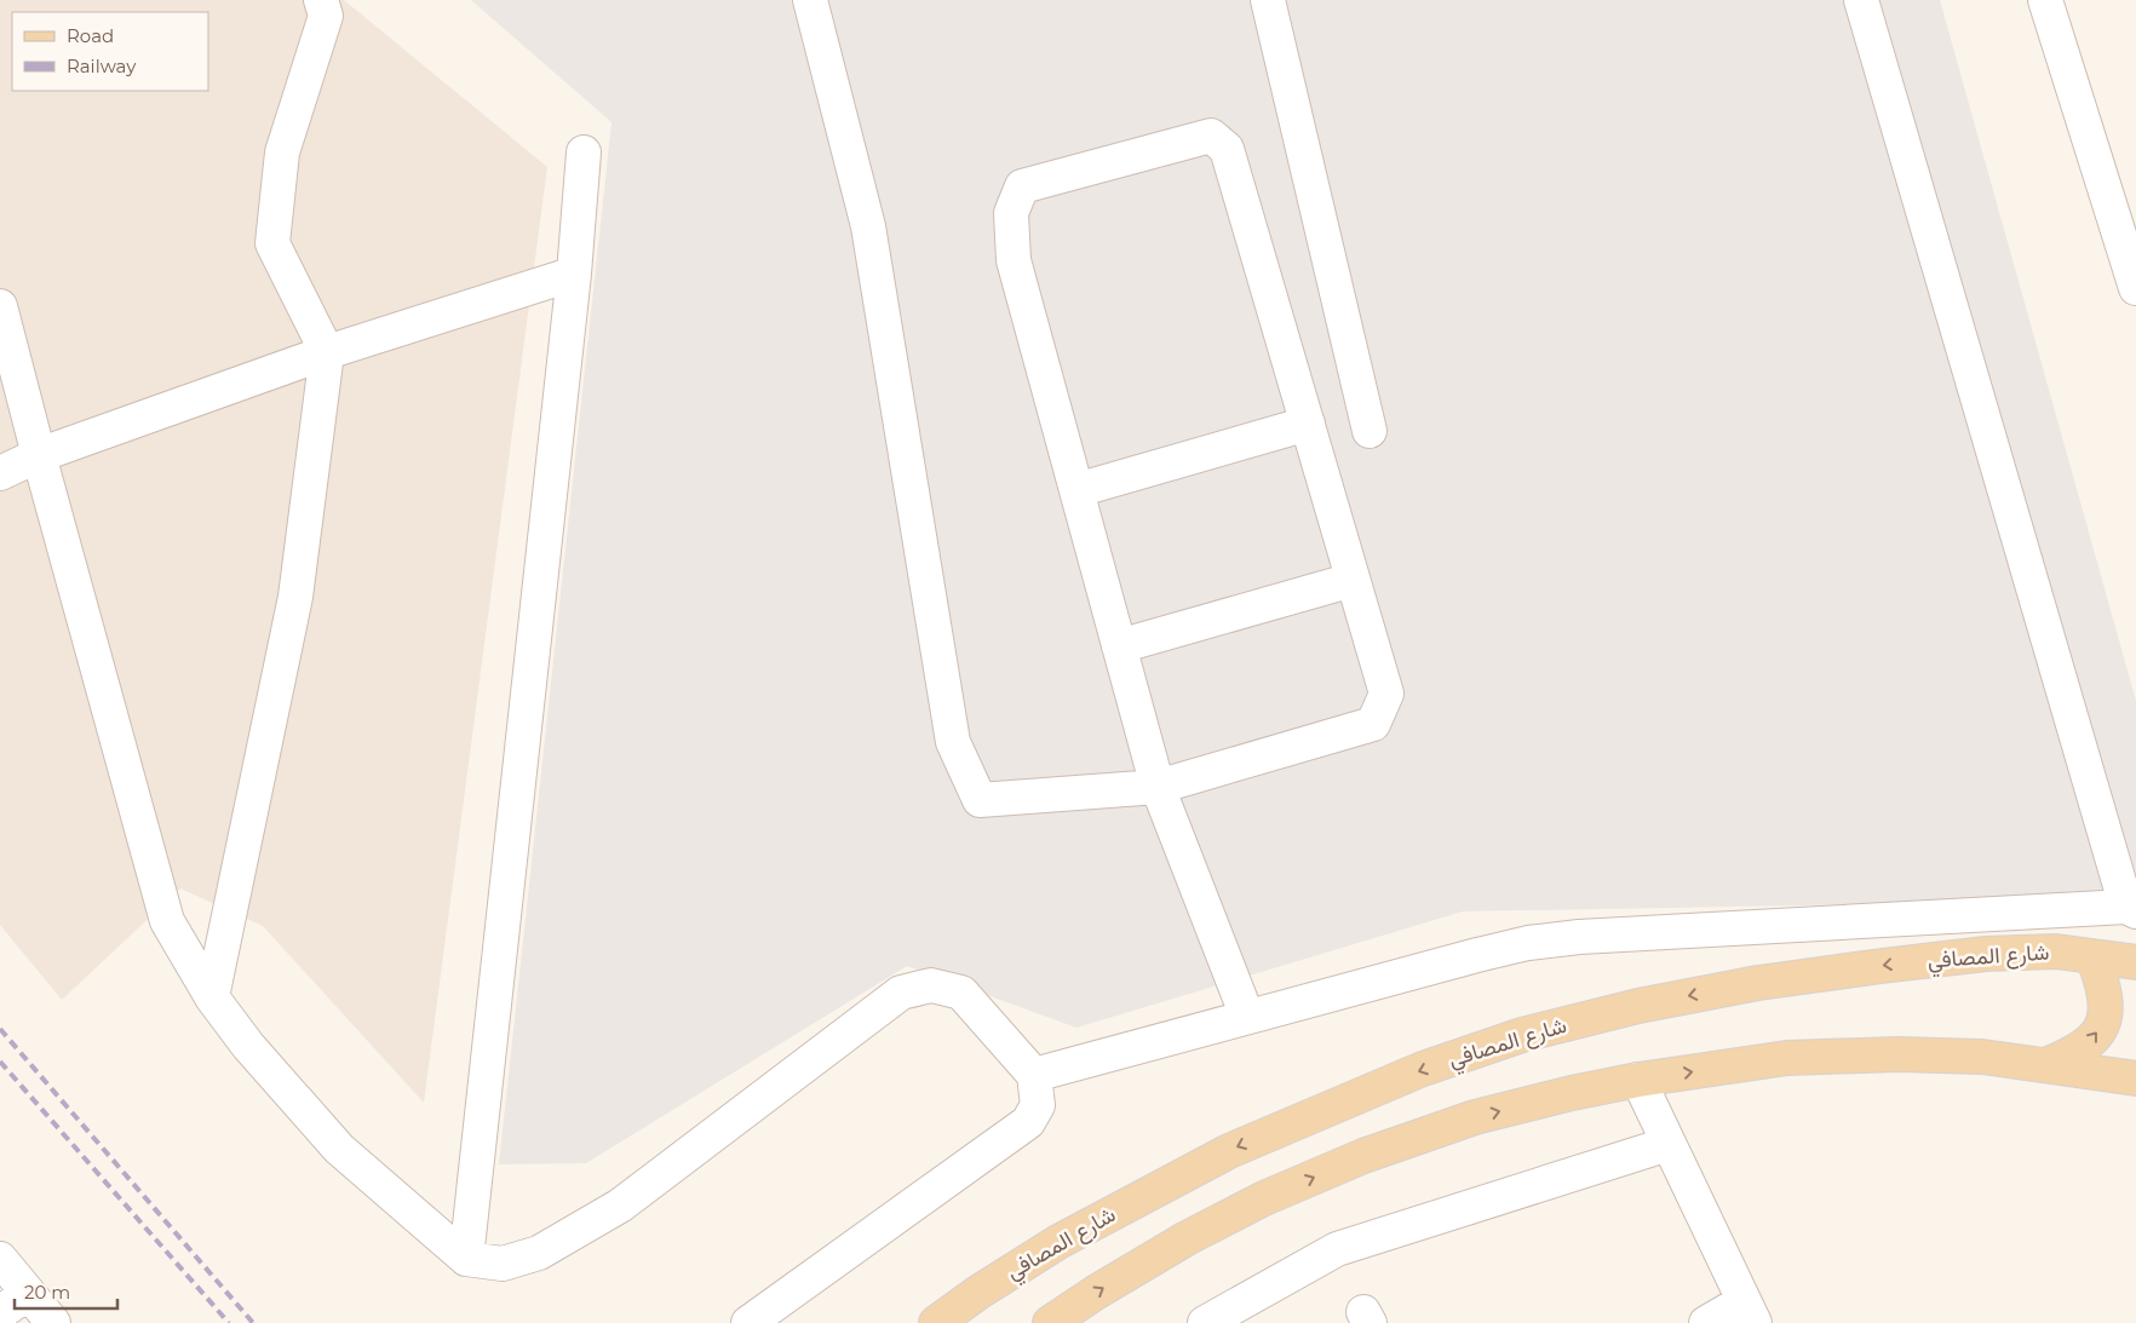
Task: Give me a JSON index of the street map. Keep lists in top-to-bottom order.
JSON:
{
  "streets": {
    "main road": ["شارع المصافي"]
  },
  "legend": ["Road", "Railway"],
  "scale_bar": "20 m"
}
